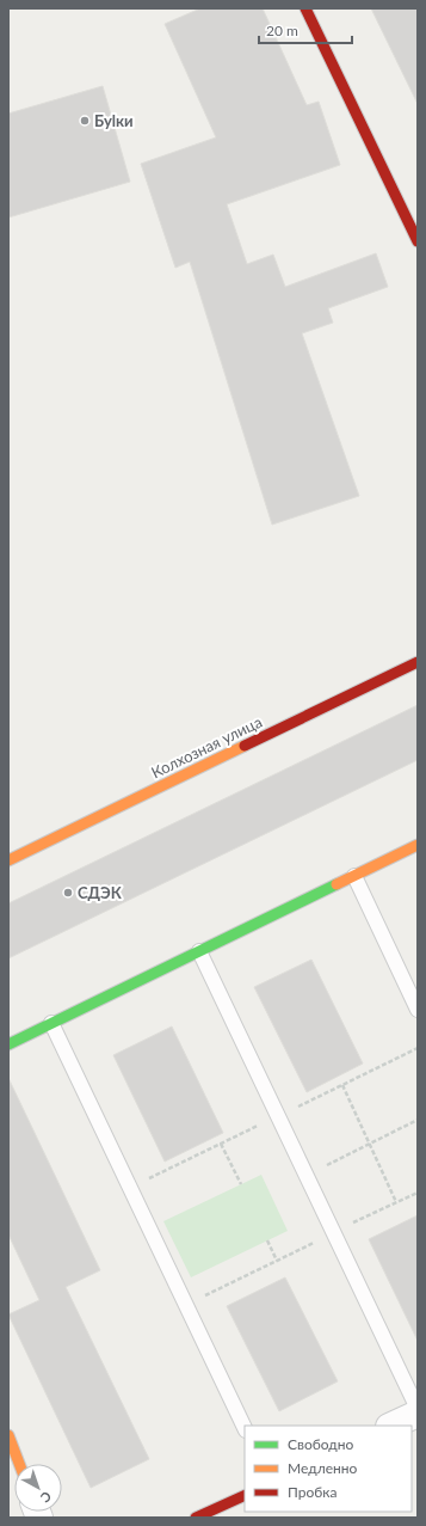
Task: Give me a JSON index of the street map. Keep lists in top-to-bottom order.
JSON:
{
  "streets": {
    "street": ["Колхозная улица"]
  },
  "places": ["Буlки", "СДЭК"],
  "legend": ["Свободно", "Медленно", "Пробка"],
  "scale_bar": "20 m",
  "north": "bottom right"
}
